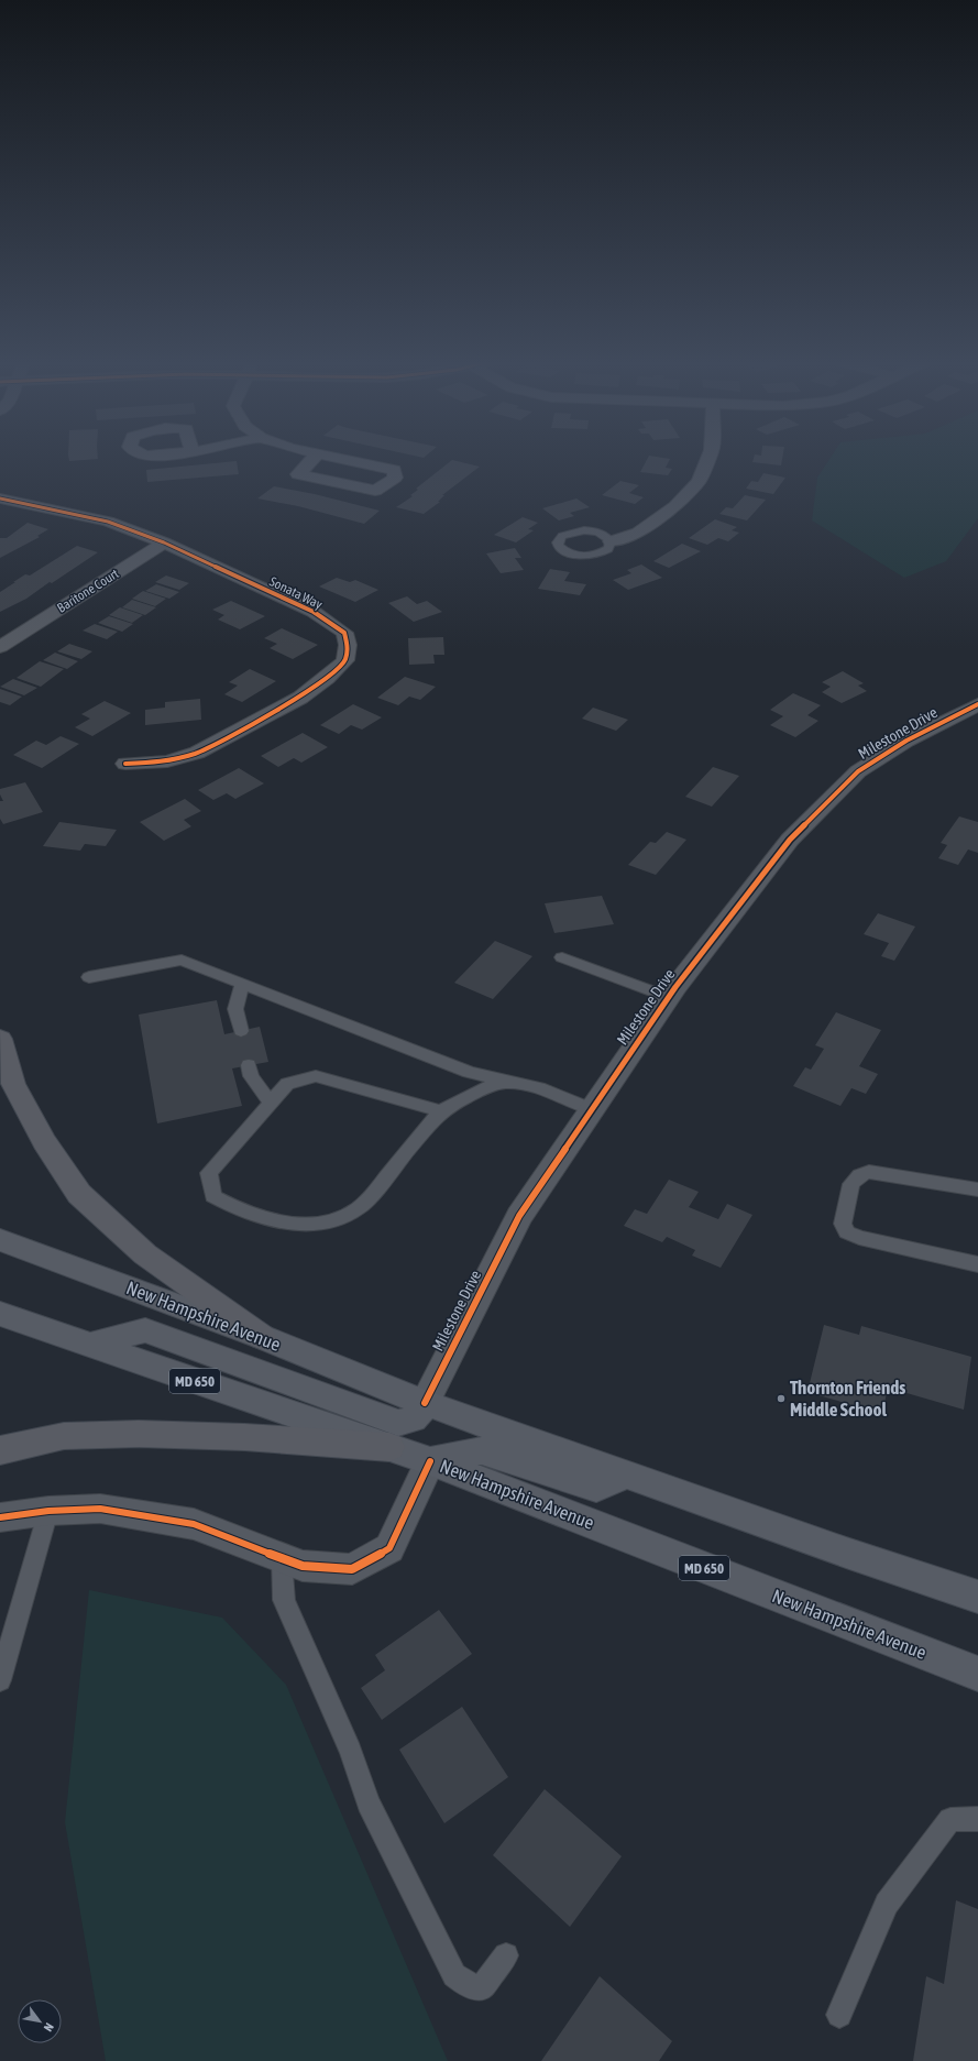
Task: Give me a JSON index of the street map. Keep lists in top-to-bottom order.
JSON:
{
  "streets": {
    "main road": ["New Hampshire Avenue", "MD 650"],
    "street": ["Baritone Court", "Sonata Way", "Milestone Drive"]
  },
  "crossings": [
    ["Baritone Court", "Sonata Way"],
    ["Milestone Drive", "New Hampshire Avenue"]
  ],
  "places": ["Thornton Friends Middle School"],
  "north": "bottom right"
}
